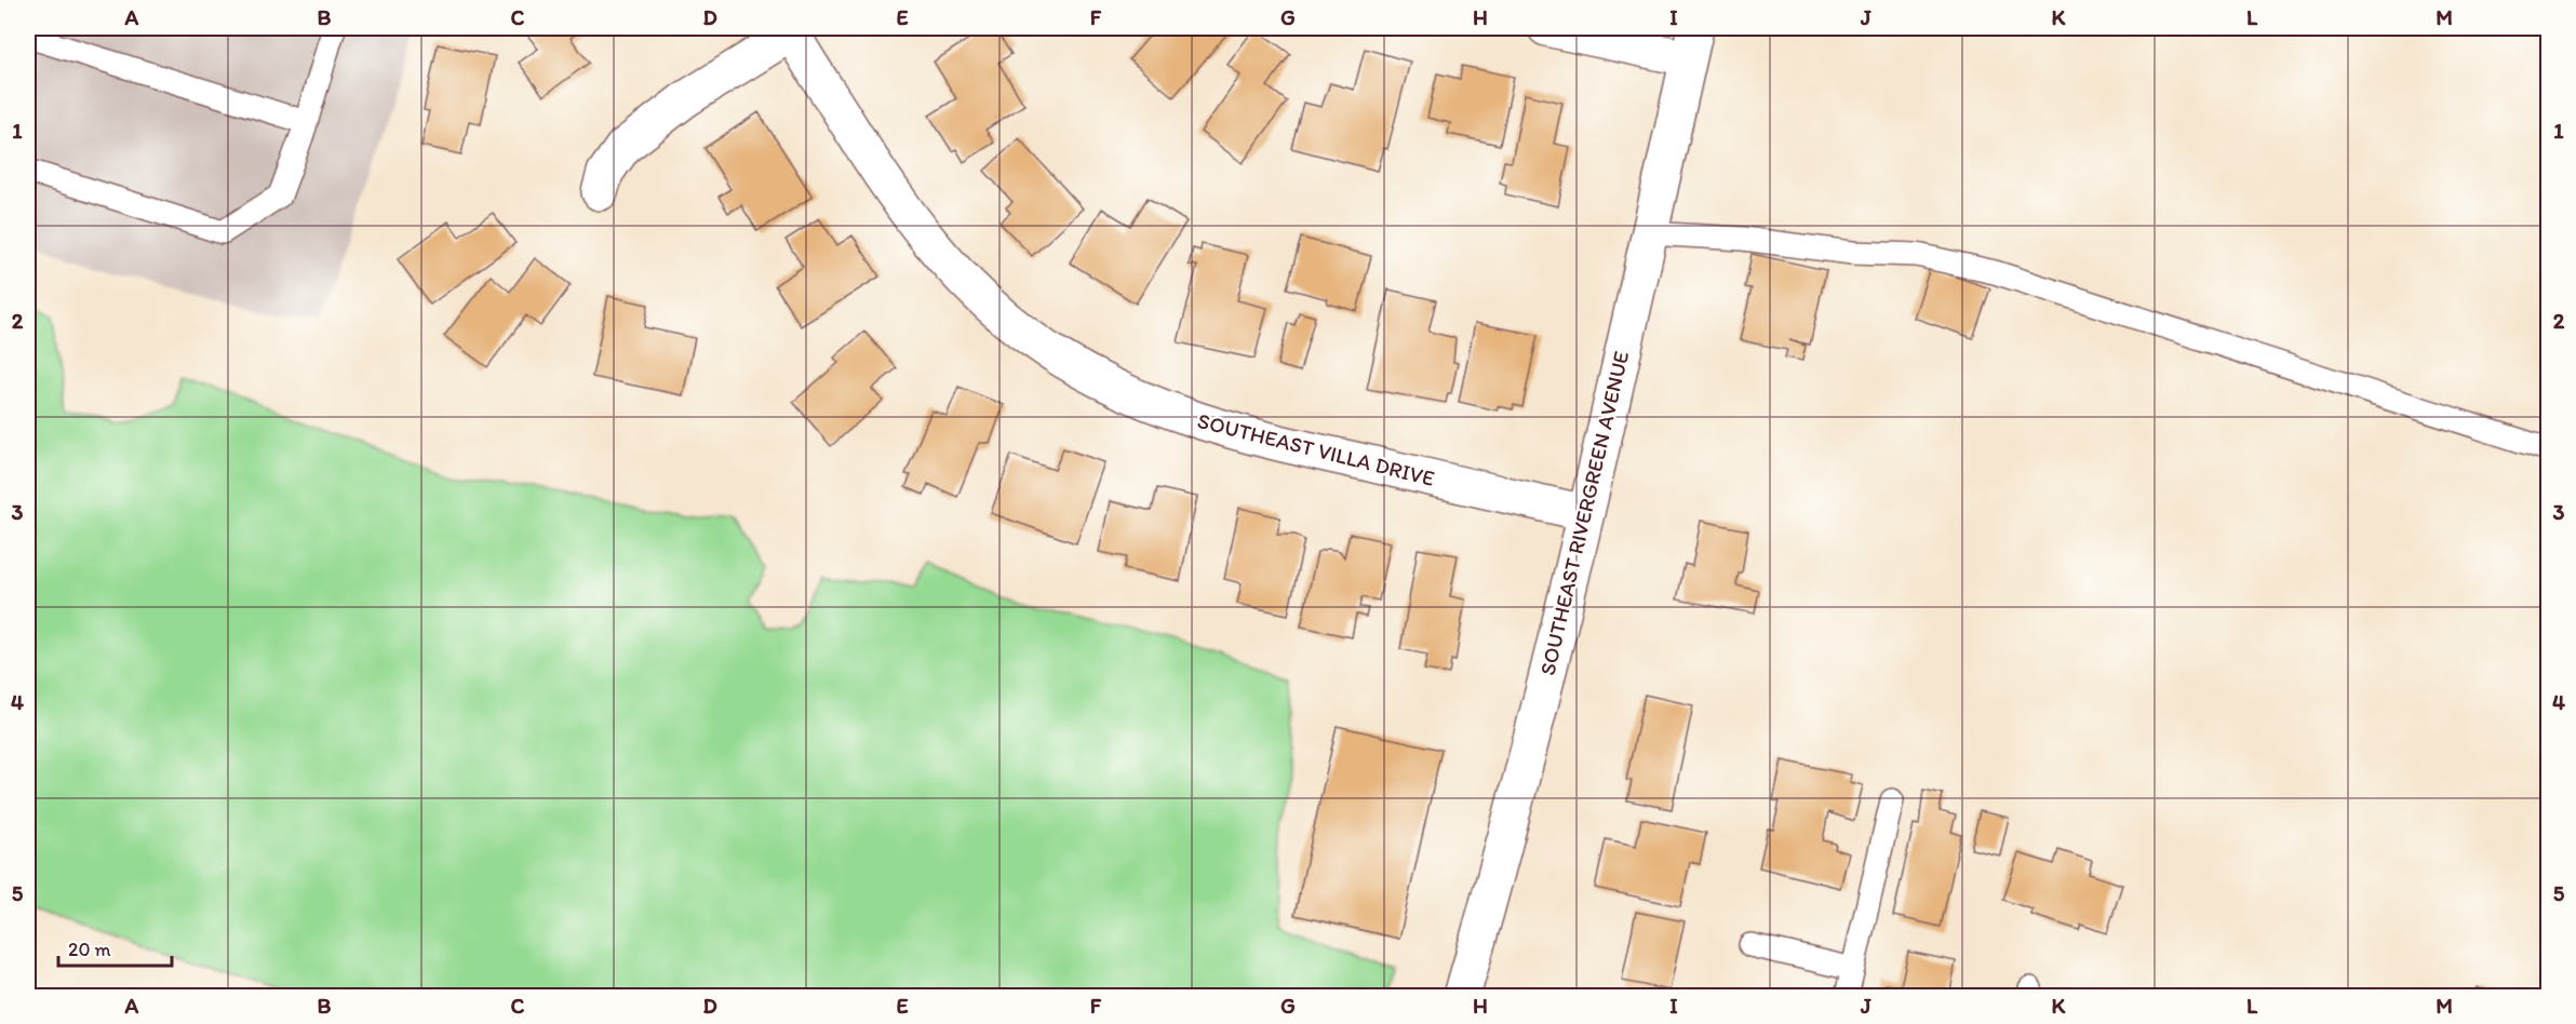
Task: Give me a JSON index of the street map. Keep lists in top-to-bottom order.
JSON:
{
  "streets": {
    "street": ["SOUTHEAST VILLA DRIVE", "SOUTHEAST RIVERGREEN AVENUE"]
  },
  "crossings": [
    ["SOUTHEAST VILLA DRIVE", "SOUTHEAST RIVERGREEN AVENUE"]
  ],
  "scale_bar": "20 m",
  "grid": {
    "columns": [
      "A",
      "B",
      "C",
      "D",
      "E",
      "F",
      "G",
      "H",
      "I",
      "J",
      "K",
      "L",
      "M"
    ],
    "rows": [
      "1",
      "2",
      "3",
      "4",
      "5"
    ]
  }
}
